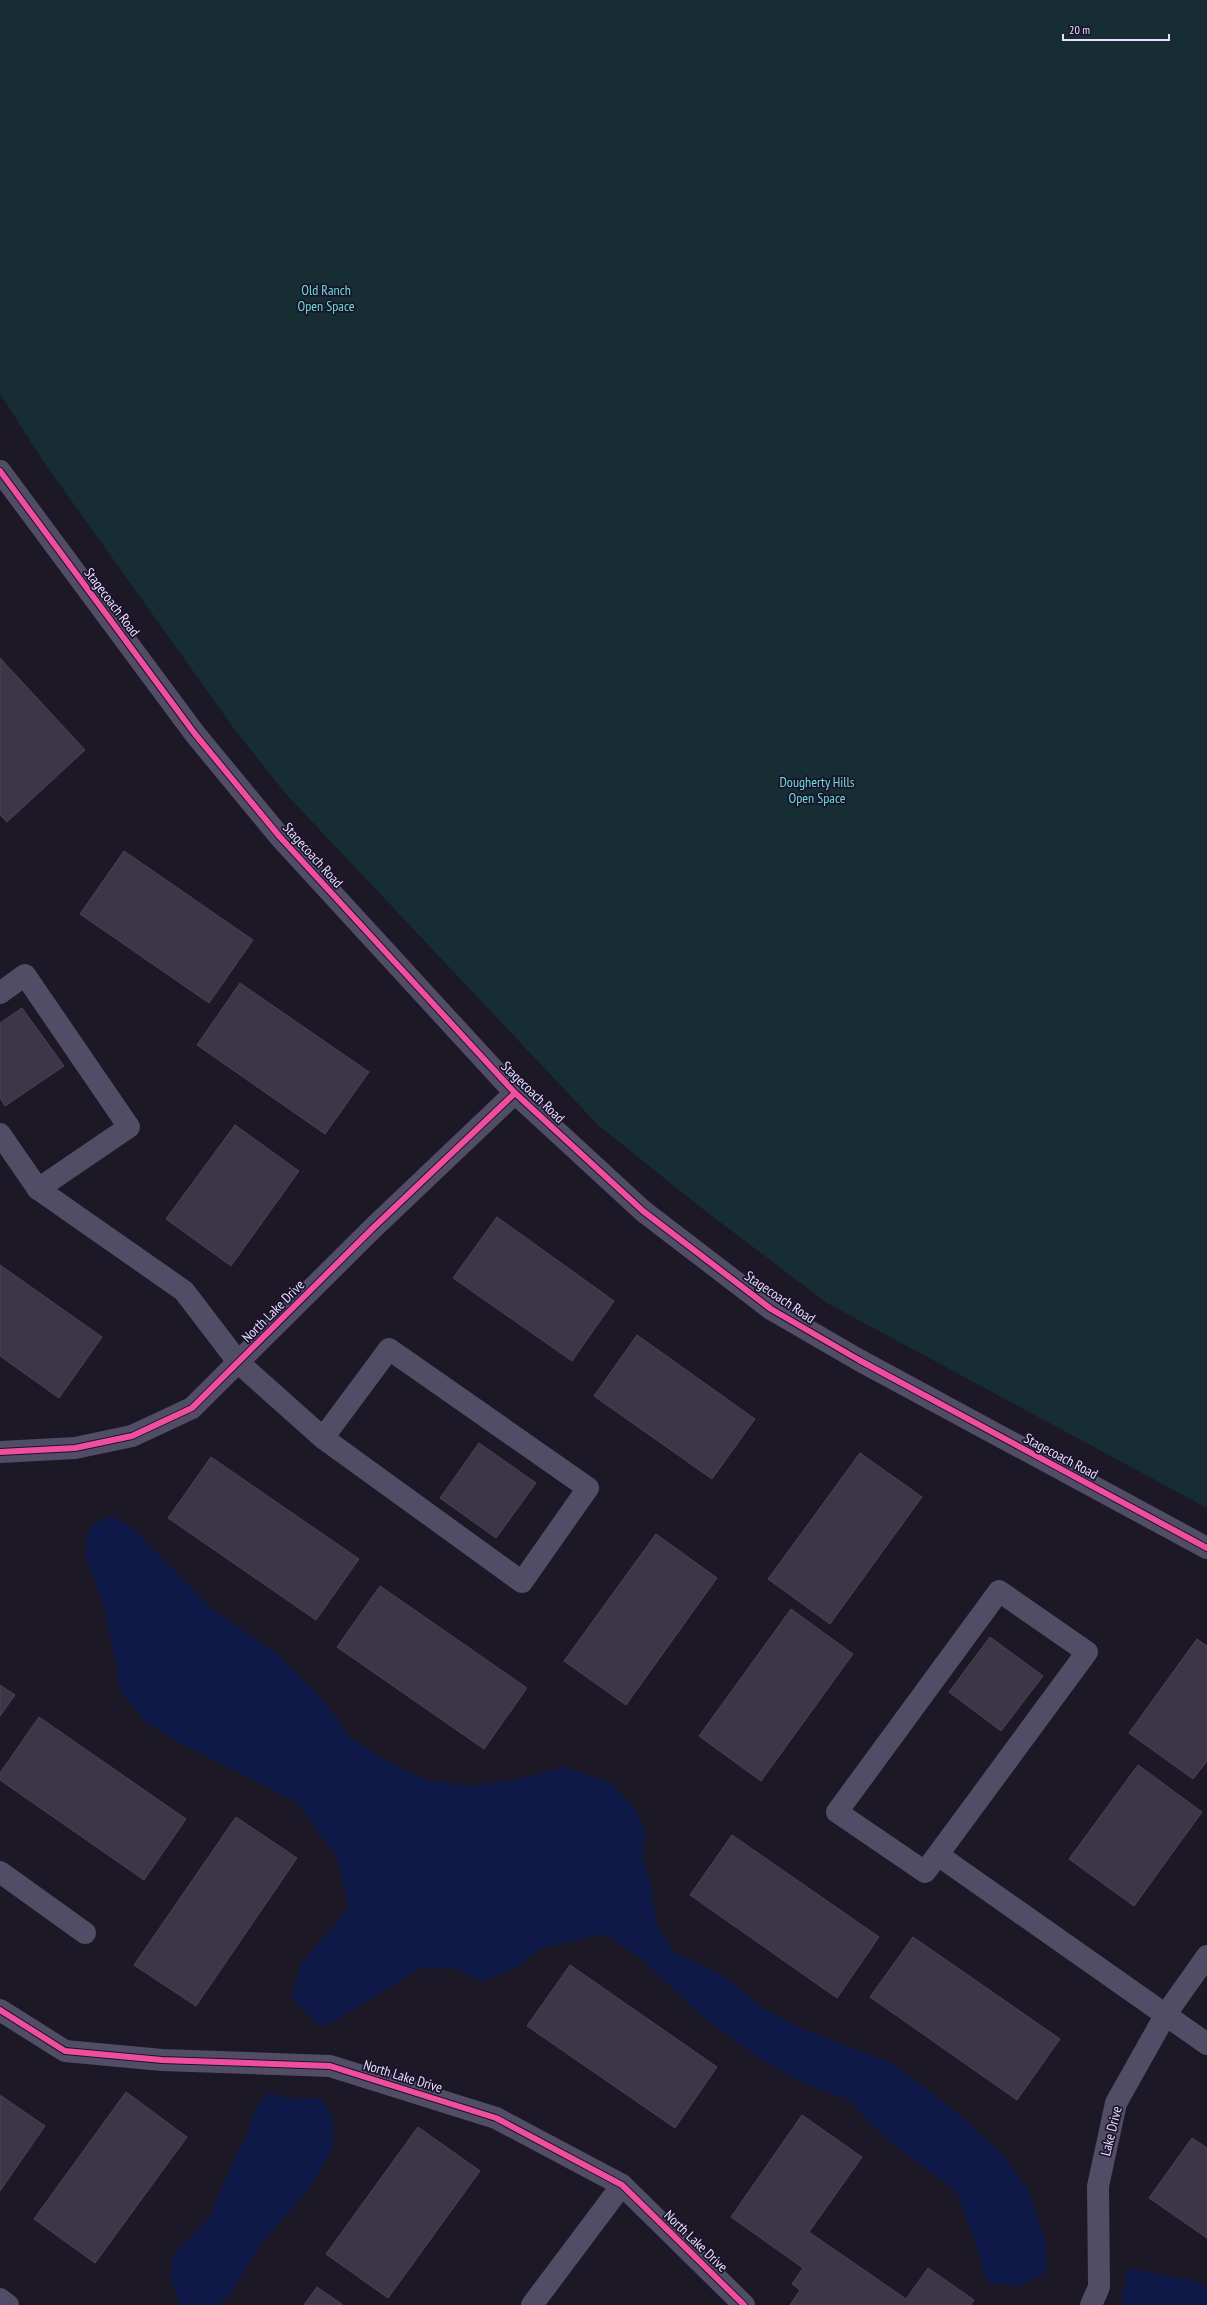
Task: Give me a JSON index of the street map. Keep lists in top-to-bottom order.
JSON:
{
  "streets": {
    "street": ["Stagecoach Road", "North Lake Drive", "Lake Drive"]
  },
  "crossings": [
    ["Stagecoach Road", "North Lake Drive"]
  ],
  "parks": ["Old Ranch Open Space", "Dougherty Hills Open Space"],
  "scale_bar": "20 m"
}
